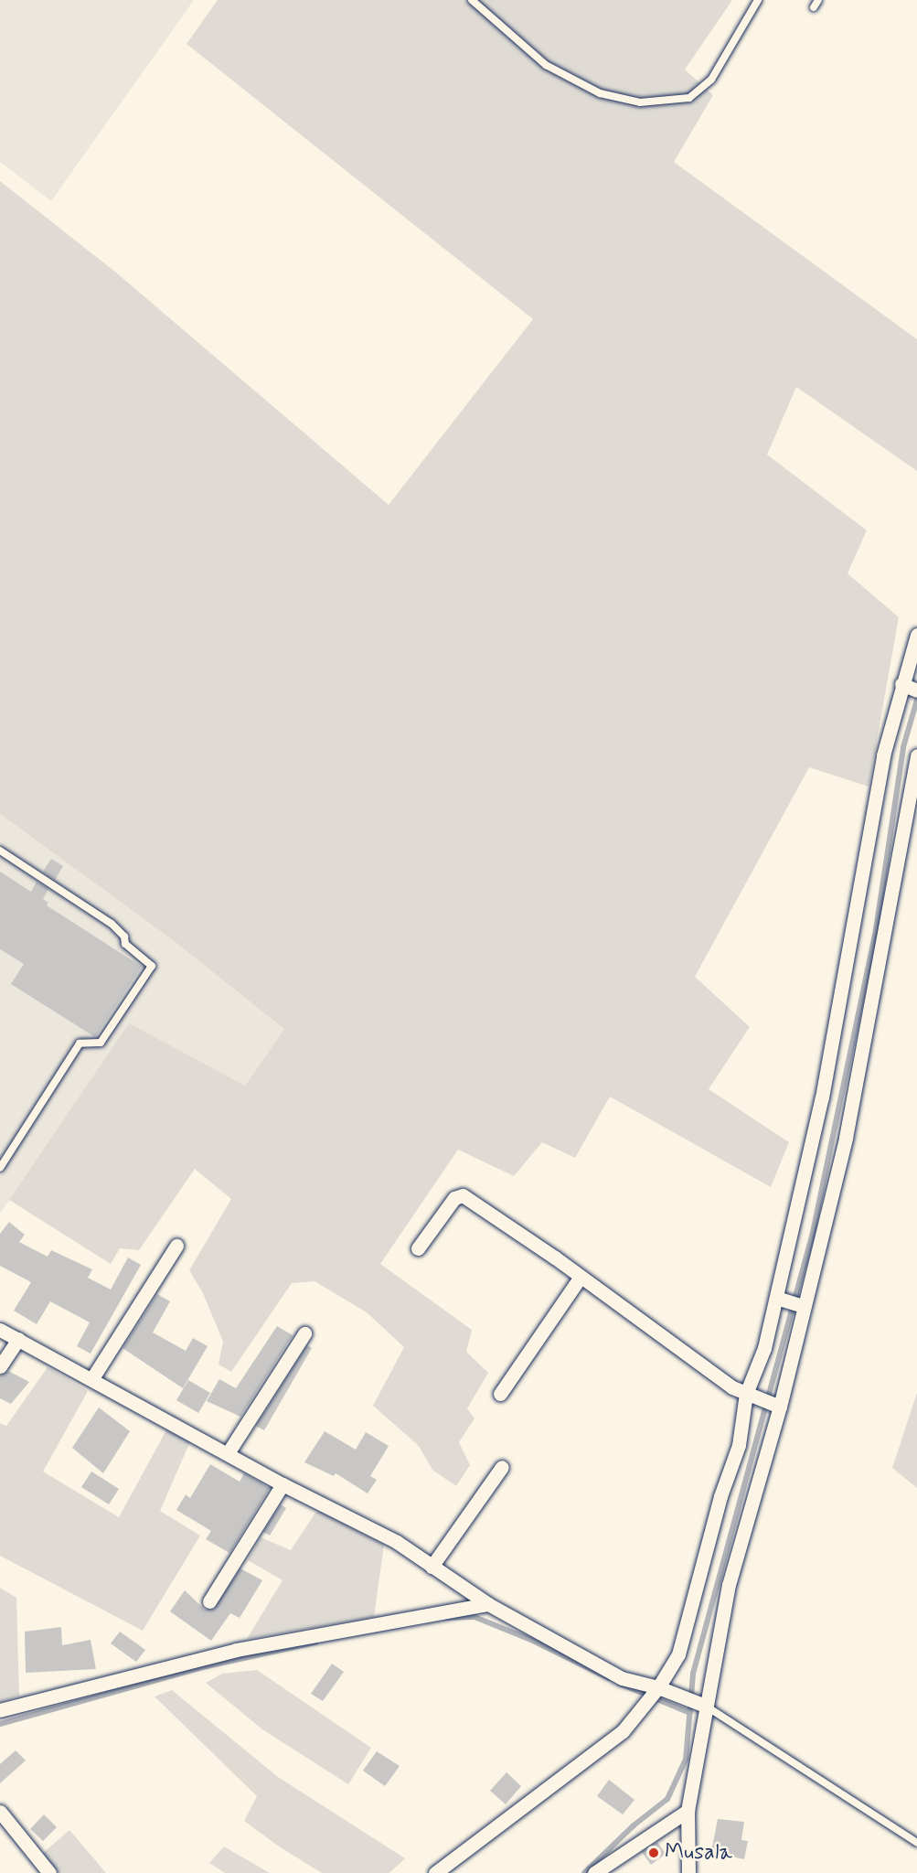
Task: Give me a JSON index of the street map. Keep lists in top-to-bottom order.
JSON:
{
  "places": ["Musala"]
}
